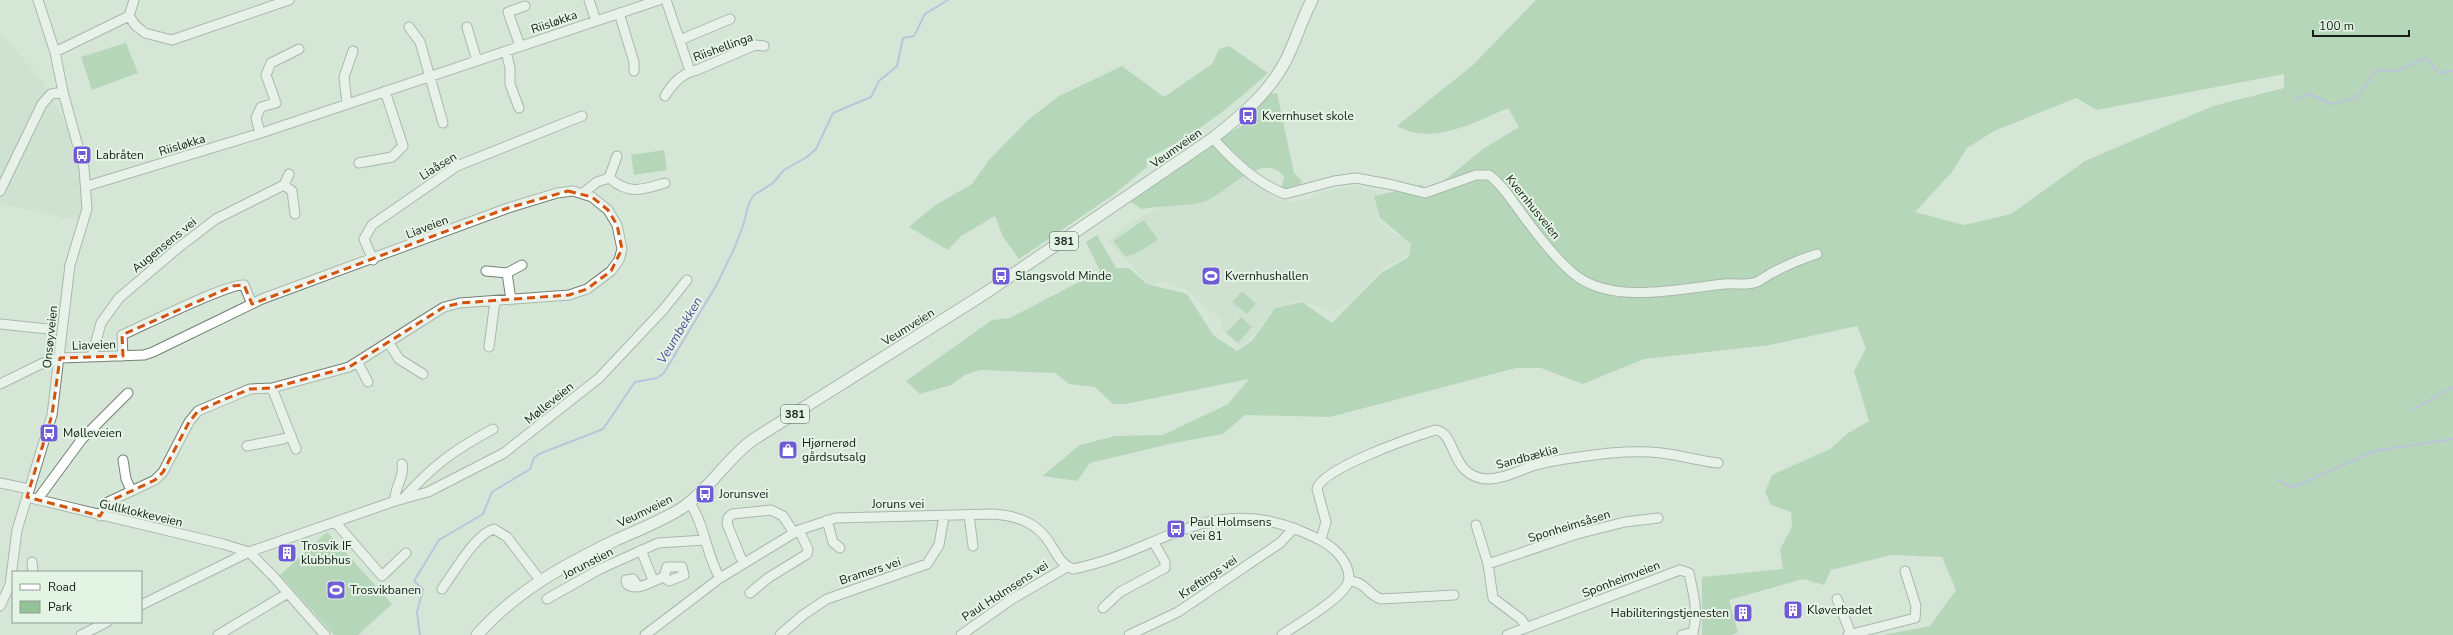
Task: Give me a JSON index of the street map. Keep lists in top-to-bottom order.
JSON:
{
  "streets": {
    "main road": ["Veumveien", "381"],
    "street": [
      "Riisløkka",
      "Riishellinga",
      "Liaåsen",
      "Kvernhusveien",
      "Liaveien",
      "Augensens vei",
      "Onsøyveien",
      "Mølleveien",
      "Sandbæklia",
      "Joruns vei",
      "Gullklokkeveien",
      "Sponheimsåsen",
      "Jorunstien",
      "Bramers vei",
      "Kreftings vei",
      "Sponheimveien",
      "Paul Holmsens vei"
    ]
  },
  "crossings": [
    ["Riisløkka", "Onsøyveien"],
    ["Veumveien", "Kvernhusveien"],
    ["Liaåsen", "Liaveien"],
    ["Liaveien", "Augensens vei"],
    ["Liaveien", "Onsøyveien"],
    ["Onsøyveien", "Gullklokkeveien"],
    ["Mølleveien", "Gullklokkeveien"],
    ["Sandbæklia", "Paul Holmsens vei"],
    ["Joruns vei", "Bramers vei"],
    ["Joruns vei", "Paul Holmsens vei"],
    ["Kreftings vei", "Paul Holmsens vei"]
  ],
  "water": ["Veumbekken"],
  "places": {
    "bus stop": [
      "Kvernhuset skole",
      "Labråten",
      "Slangsvold Minde",
      "Mølleveien",
      "Jorunsvei",
      "Paul Holmsens vei 81"
    ],
    "sports": ["Kvernhushallen", "Trosvikbanen"],
    "shop": ["Hjørnerød gårdsutsalg"],
    "building": ["Trosvik IF klubbhus", "Kløverbadet", "Habiliteringstjenesten"]
  },
  "legend": ["Road", "Park"],
  "scale_bar": "100 m"
}
